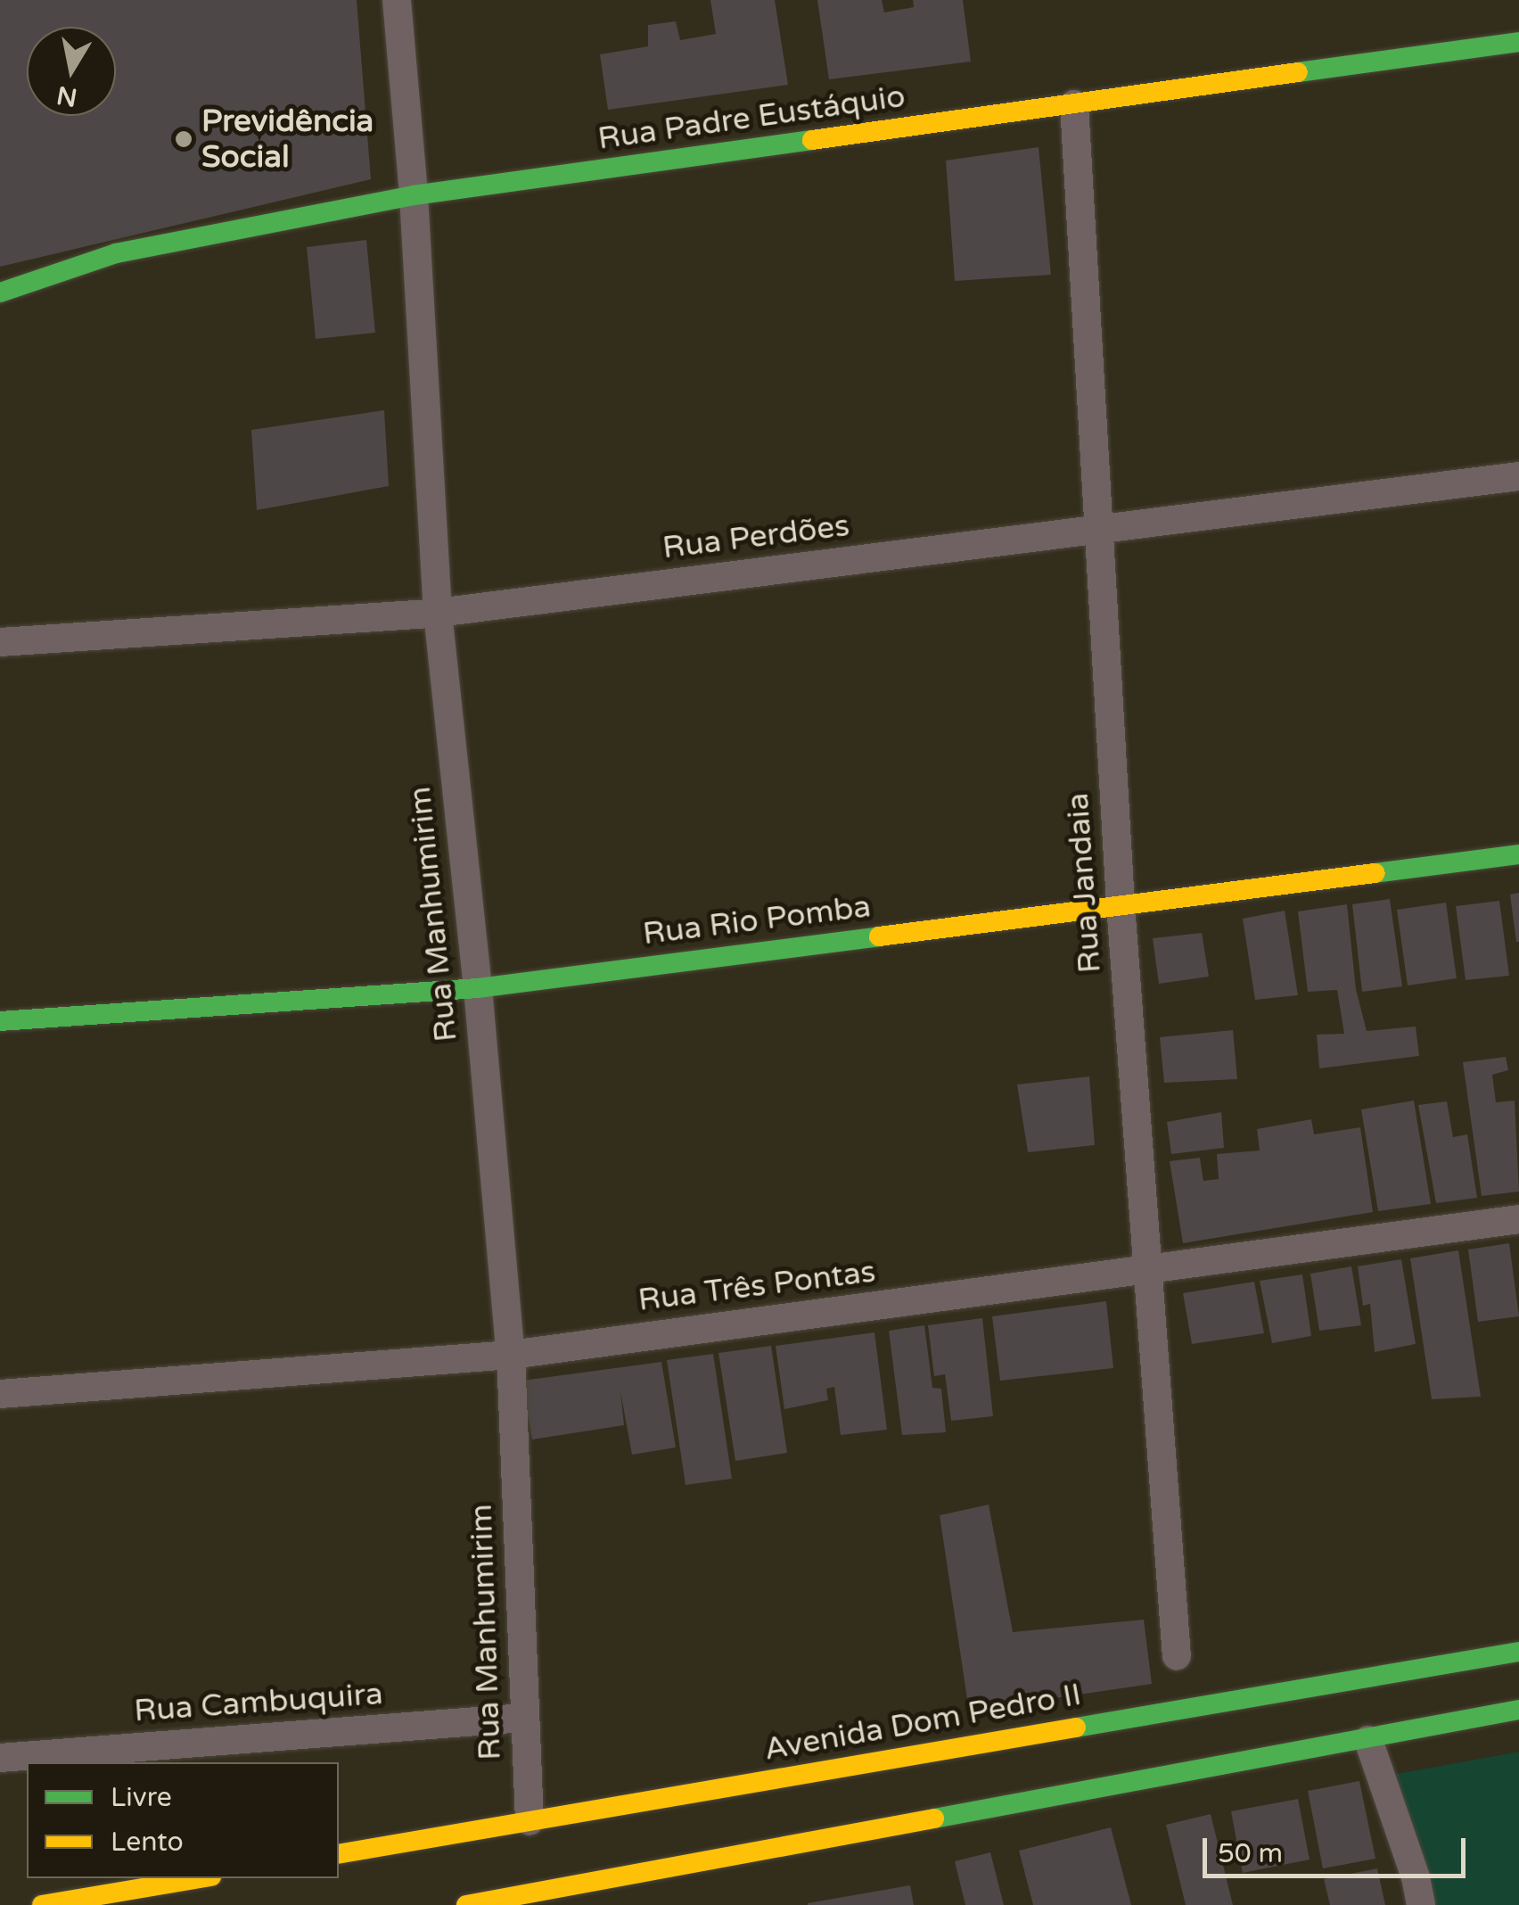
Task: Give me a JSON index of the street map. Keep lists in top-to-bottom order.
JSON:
{
  "streets": {
    "main road": ["Rua Padre Eustáquio", "Rua Rio Pomba", "Avenida Dom Pedro II"],
    "street": [
      "Rua Perdões",
      "Rua Jandaia",
      "Rua Manhumirim",
      "Rua Três Pontas",
      "Rua Cambuquira"
    ]
  },
  "crossings": [
    ["Rua Padre Eustáquio", "Rua Jandaia"],
    ["Rua Padre Eustáquio", "Rua Manhumirim"],
    ["Rua Perdões", "Rua Jandaia"],
    ["Rua Perdões", "Rua Manhumirim"],
    ["Rua Jandaia", "Rua Rio Pomba"],
    ["Rua Jandaia", "Rua Três Pontas"],
    ["Rua Manhumirim", "Rua Rio Pomba"],
    ["Rua Manhumirim", "Rua Três Pontas"],
    ["Rua Manhumirim", "Rua Cambuquira"],
    ["Rua Manhumirim", "Avenida Dom Pedro II"]
  ],
  "places": ["Previdência Social"],
  "legend": ["Livre", "Lento"],
  "scale_bar": "50 m",
  "north": "bottom"
}
